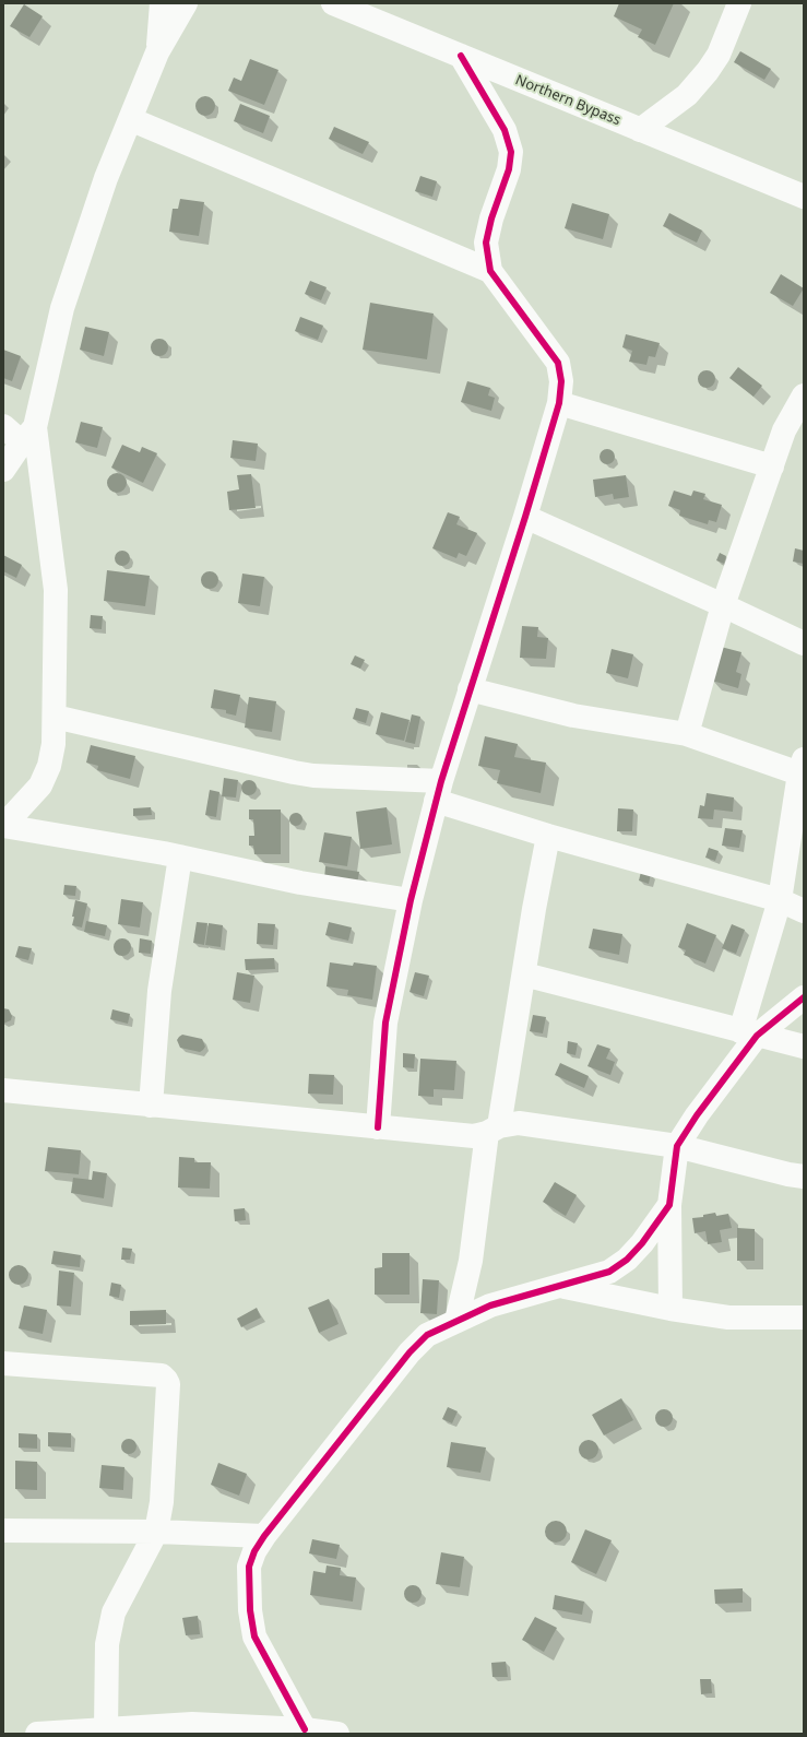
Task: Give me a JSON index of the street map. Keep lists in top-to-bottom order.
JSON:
{
  "streets": {
    "street": ["Northern Bypass"]
  }
}
